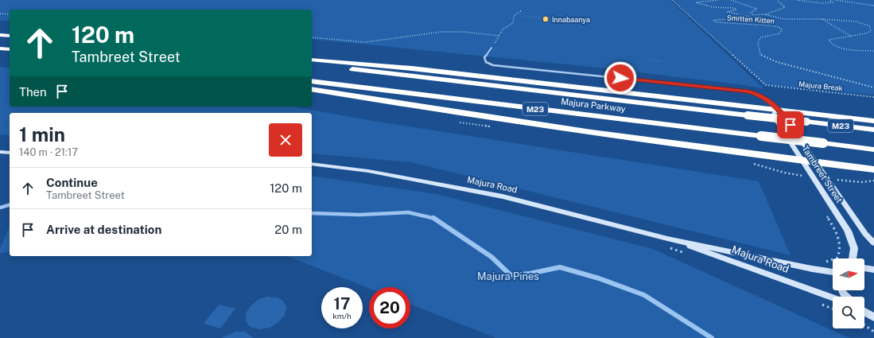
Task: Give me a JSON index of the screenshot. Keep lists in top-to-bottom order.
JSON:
{
  "streets": {
    "highway": ["Majura Parkway", "M23"],
    "main road": ["Tambreet Street", "Majura Road"],
    "path": ["Smitten Kitten", "Majura Break"]
  },
  "parks": ["Majura Pines"],
  "places": ["Innabaanya"],
  "north": "right",
  "page": {
    "turn": ["120 m", "Tambreet Street"],
    "then": "Then",
    "heading": ["1 min", "140 m · 21:17"],
    "list": [
      {
        "name": "Continue",
        "note": "Tambreet Street",
        "value": "120 m"
      },
      {
        "name": "Arrive at destination",
        "value": "20 m"
      }
    ],
    "speed": "17 km/h",
    "limit": "20"
  }
}
